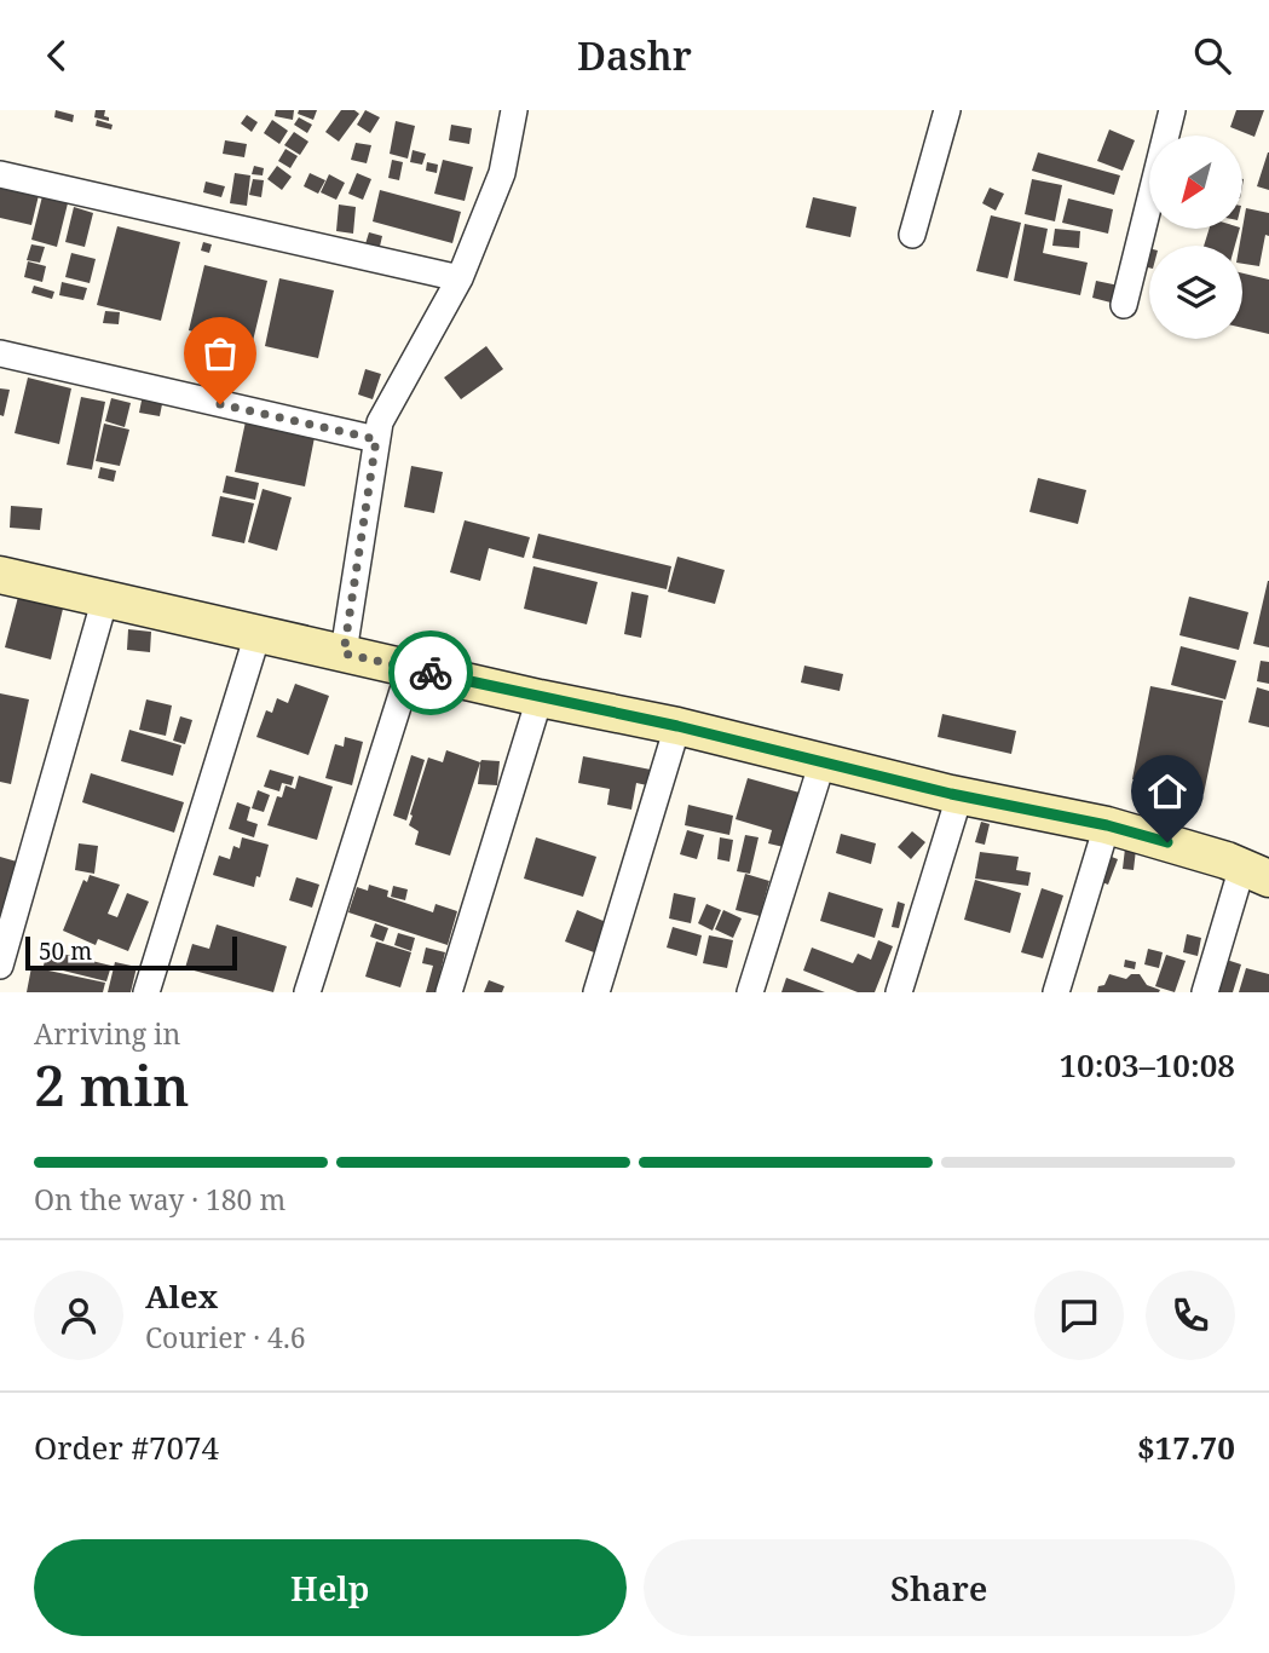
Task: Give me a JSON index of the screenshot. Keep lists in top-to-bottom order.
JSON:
{
  "scale_bar": "50 m",
  "north": "bottom left",
  "page": {
    "header": "Dashr",
    "scale": "50 m",
    "heading": ["2 min", "Arriving in", "10:03–10:08"],
    "panel": [
      "Alex",
      "Courier · 4.6",
      "Order #7074",
      "$17.70"
    ],
    "bar": "On the way · 180 m",
    "buttons": ["Help", "Share"]
  }
}
